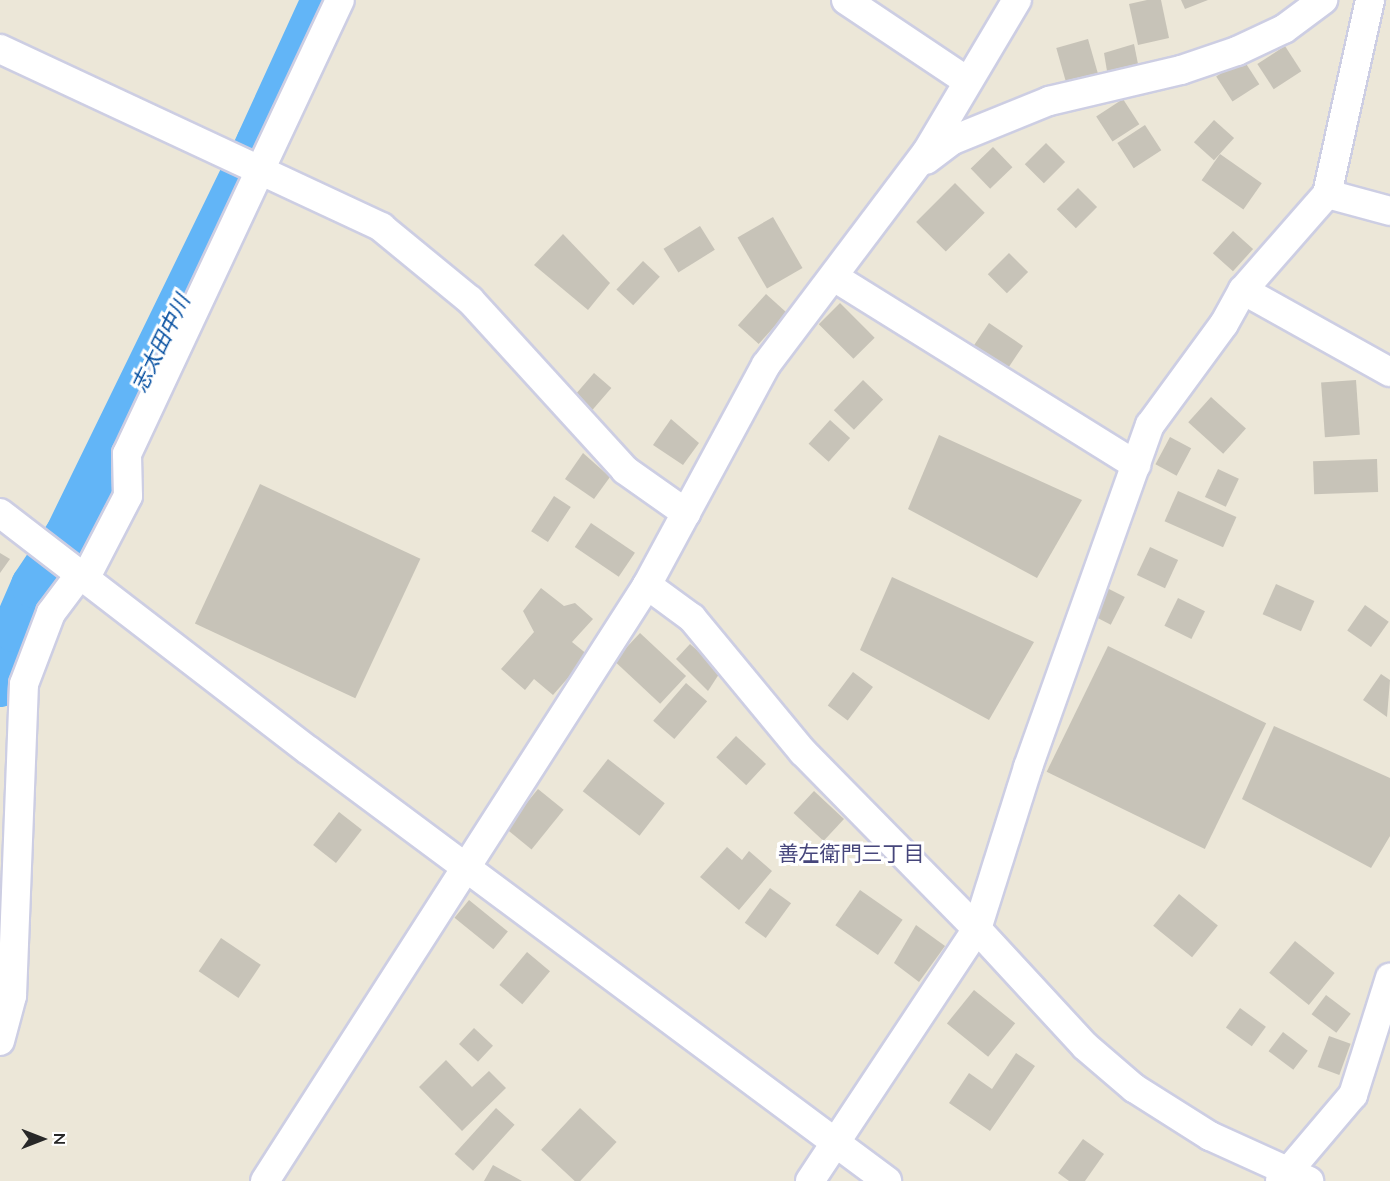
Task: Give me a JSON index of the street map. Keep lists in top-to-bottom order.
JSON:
{
  "districts": ["善左衛門三丁目"],
  "water": ["志太田中川"],
  "north": "right"
}
